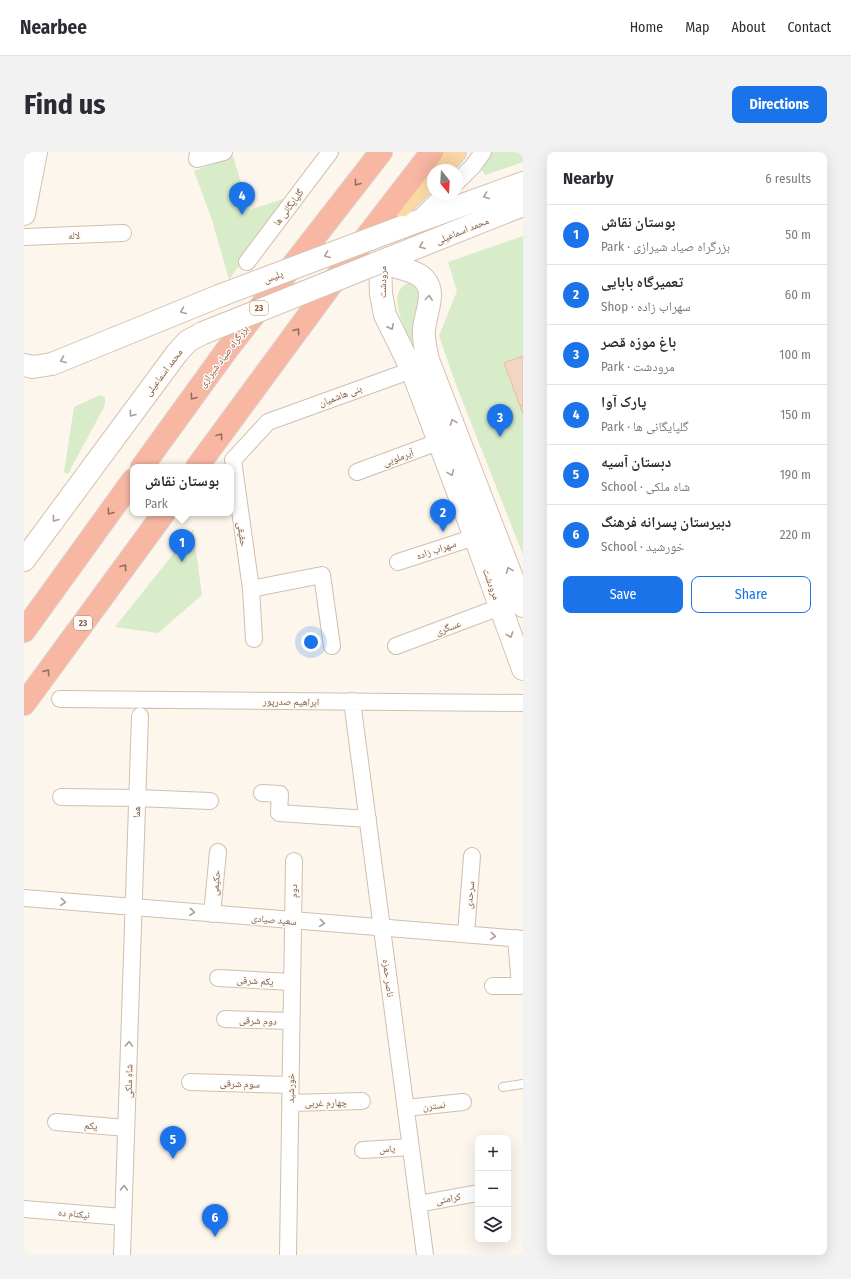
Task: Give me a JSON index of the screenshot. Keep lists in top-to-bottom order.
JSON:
{
  "streets": {
    "highway": ["23", "بزرگراه صیاد شیرازی"],
    "main road": ["محمد اسماعیلی", "پلیس", "مرودشت"],
    "street": [
      "گلپایگانی ها",
      "لاله",
      "بنی هاشمیان",
      "آیرملویی",
      "حقیقی",
      "سهراب زاده",
      "عسگری",
      "ابراهیم صدرپور",
      "هما",
      "حکیمی",
      "دوم",
      "سرحدی",
      "سعید صیادی",
      "ناصر حمزه",
      "یکم شرقی",
      "دوم شرقی",
      "شاه ملکی",
      "سوم شرقی",
      "خورشید",
      "چهارم غربی",
      "نسترن",
      "یکم",
      "یاس",
      "کرامتی",
      "نیکنام ده"
    ]
  },
  "crossings": [
    ["محمد اسماعیلی", "مرودشت"],
    ["مرودشت", "بنی هاشمیان"],
    ["مرودشت", "آیرملویی"],
    ["مرودشت", "سهراب زاده"],
    ["مرودشت", "عسگری"],
    ["بنی هاشمیان", "حقیقی"],
    ["ابراهیم صدرپور", "ناصر حمزه"],
    ["هما", "سعید صیادی"],
    ["هما", "شاه ملکی"],
    ["حکیمی", "سعید صیادی"],
    ["دوم", "سعید صیادی"],
    ["دوم", "خورشید"],
    ["سرحدی", "سعید صیادی"],
    ["سعید صیادی", "ناصر حمزه"],
    ["سعید صیادی", "شاه ملکی"],
    ["سعید صیادی", "خورشید"],
    ["ناصر حمزه", "نسترن"],
    ["ناصر حمزه", "یاس"],
    ["ناصر حمزه", "کرامتی"],
    ["یکم شرقی", "خورشید"],
    ["دوم شرقی", "خورشید"],
    ["شاه ملکی", "یکم"],
    ["شاه ملکی", "نیکنام ده"],
    ["سوم شرقی", "خورشید"],
    ["خورشید", "چهارم غربی"]
  ],
  "one_way": ["محمد اسماعیلی", "پلیس", "شاه ملکی"],
  "north": "bottom",
  "page": {
    "header": "Nearbee",
    "nav": [
      "Home",
      "Map",
      "About",
      "Contact"
    ],
    "buttons": [
      "Directions",
      ["Save", "Share"]
    ],
    "title": "Find us",
    "heading": ["Nearby", "6 results"],
    "pins": [
      "4",
      "3",
      "2",
      "1",
      "5",
      "6"
    ],
    "list": [
      {
        "mark": "1",
        "name": "بوستان نقاش",
        "note": "Park · بزرگراه صیاد شیرازی",
        "value": "50 m"
      },
      {
        "mark": "2",
        "name": "تعمیرگاه بابایی",
        "note": "Shop · سهراب زاده",
        "value": "60 m"
      },
      {
        "mark": "3",
        "name": "باغ موزه قصر",
        "note": "Park · مرودشت",
        "value": "100 m"
      },
      {
        "mark": "4",
        "name": "پارک آوا",
        "note": "Park · گلپایگانی ها",
        "value": "150 m"
      },
      {
        "mark": "5",
        "name": "دبستان آسیه",
        "note": "School · شاه ملکی",
        "value": "190 m"
      },
      {
        "mark": "6",
        "name": "دبیرستان پسرانه فرهنگ",
        "note": "School · خورشید",
        "value": "220 m"
      }
    ],
    "popup": ["بوستان نقاش", "Park"],
    "map_buttons": ["+", "−"]
  }
}
